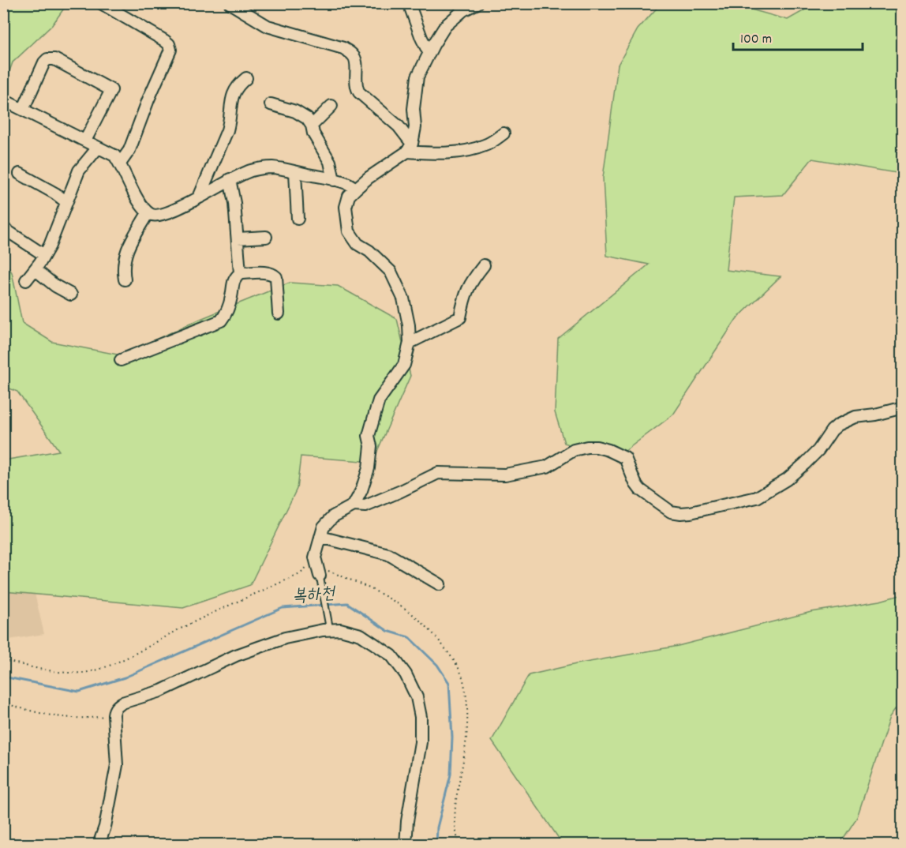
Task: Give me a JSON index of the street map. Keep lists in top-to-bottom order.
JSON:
{
  "water": ["복하천"],
  "scale_bar": "100 m"
}
